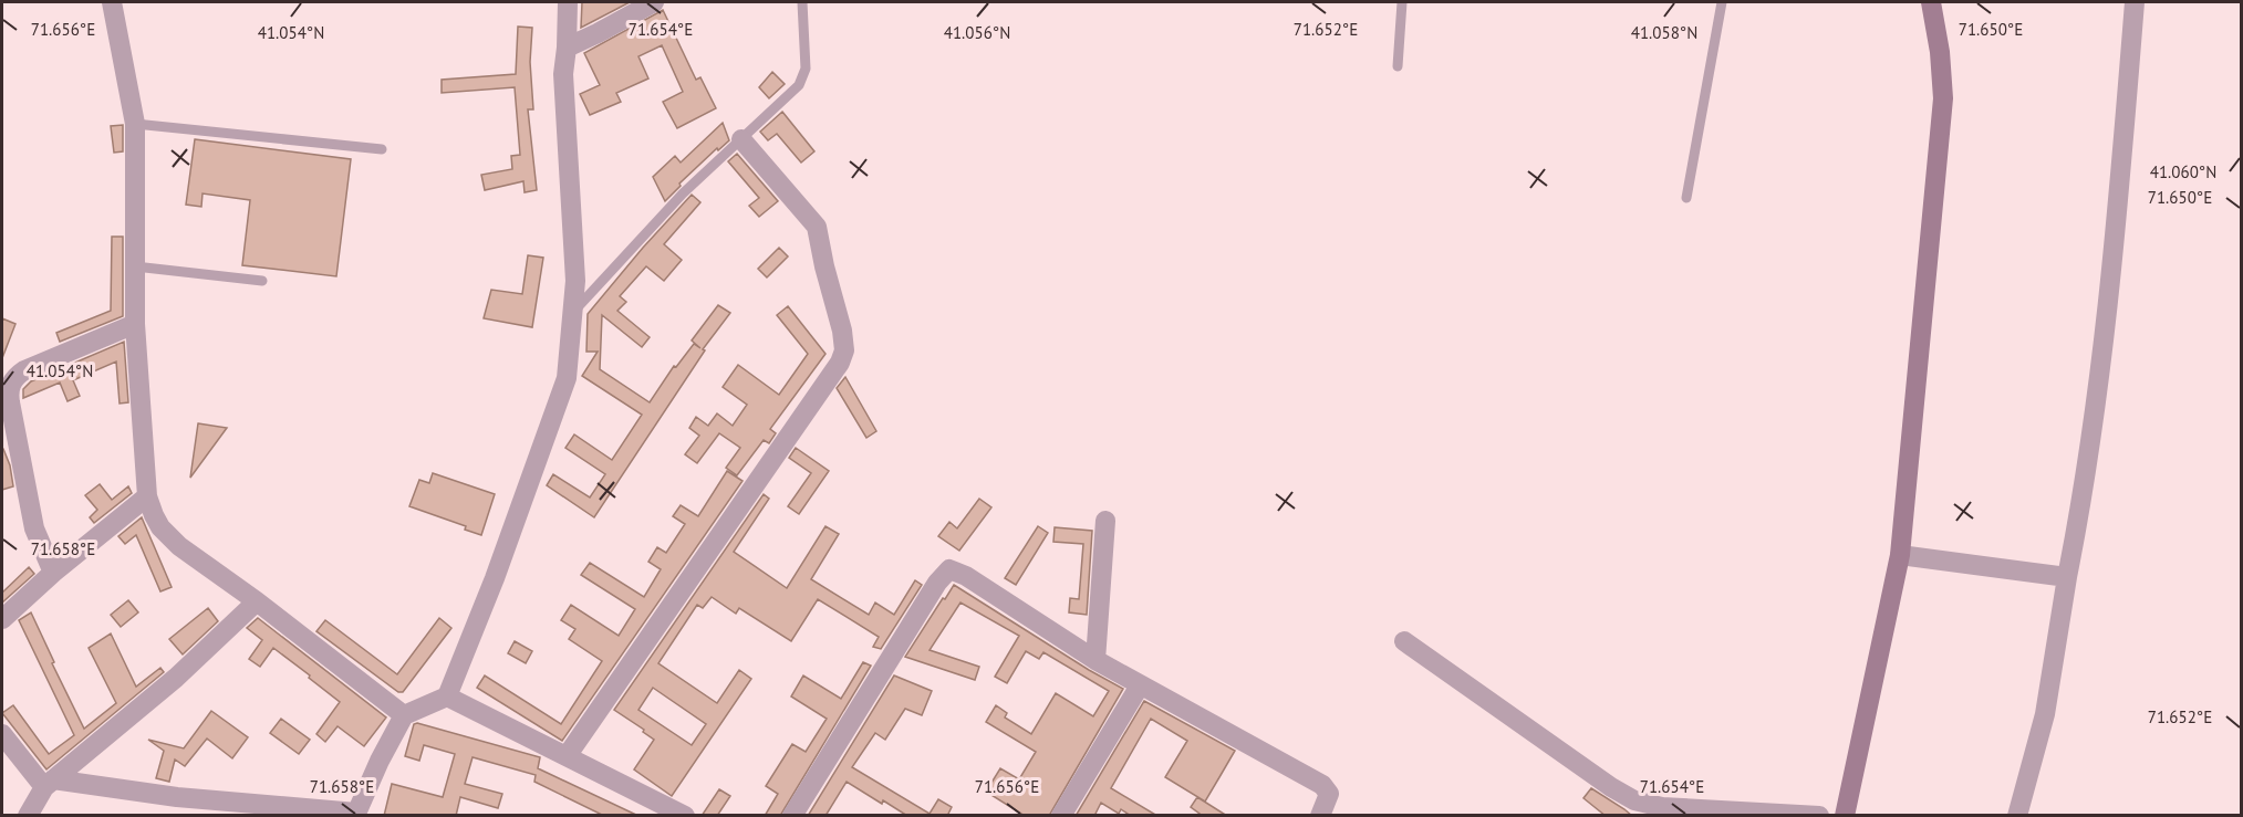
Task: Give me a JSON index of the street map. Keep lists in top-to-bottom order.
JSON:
{
  "coordinates": [
    "71.654°E",
    "71.652°E",
    "71.650°E",
    "71.656°E",
    "41.054°N",
    "41.056°N",
    "41.058°N",
    "41.060°N",
    "71.658°E"
  ]
}
